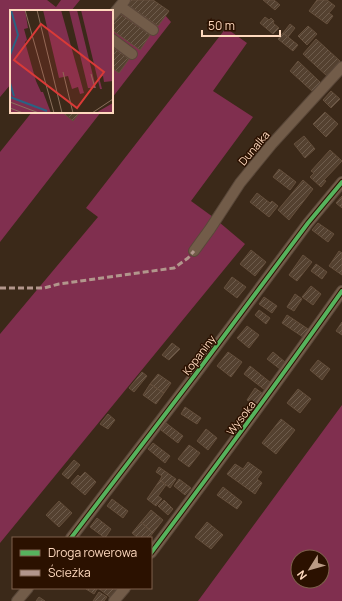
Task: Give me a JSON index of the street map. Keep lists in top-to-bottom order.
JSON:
{
  "streets": {
    "street": ["Dunalka", "Kopaniny", "Wysoka"]
  },
  "legend": ["Droga rowerowa", "Ścieżka"],
  "scale_bar": "50 m",
  "north": "bottom left"
}
